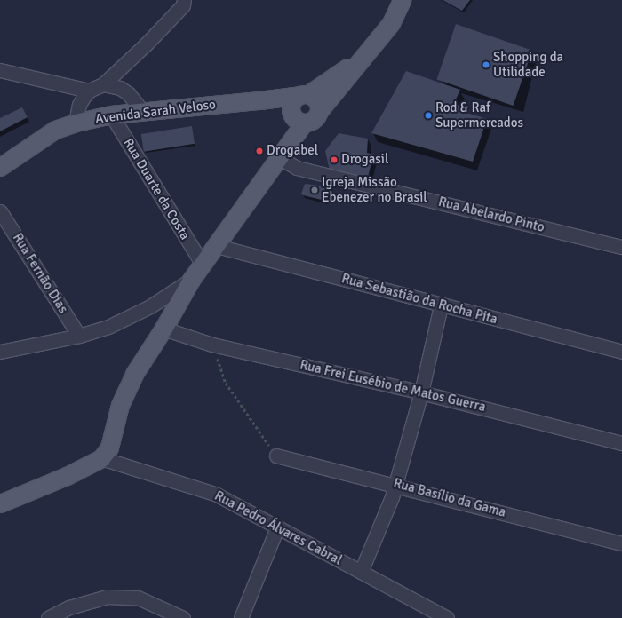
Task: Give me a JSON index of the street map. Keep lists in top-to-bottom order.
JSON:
{
  "streets": {
    "main road": ["Avenida Sarah Veloso"],
    "street": [
      "Rua Duarte da Costa",
      "Rua Abelardo Pinto",
      "Rua Fernão Dias",
      "Rua Sebastião da Rocha Pita",
      "Rua Frei Eusébio de Matos Guerra",
      "Rua Basílio da Gama",
      "Rua Pedro Álvares Cabral"
    ]
  },
  "crossings": [
    ["Avenida Sarah Veloso", "Rua Duarte da Costa"]
  ],
  "places": [
    "Shopping da Utilidade",
    "Rod & Raf Supermercados",
    "Drogabel",
    "Drogasil",
    "Igreja Missão Ebenezer no Brasil"
  ]
}
